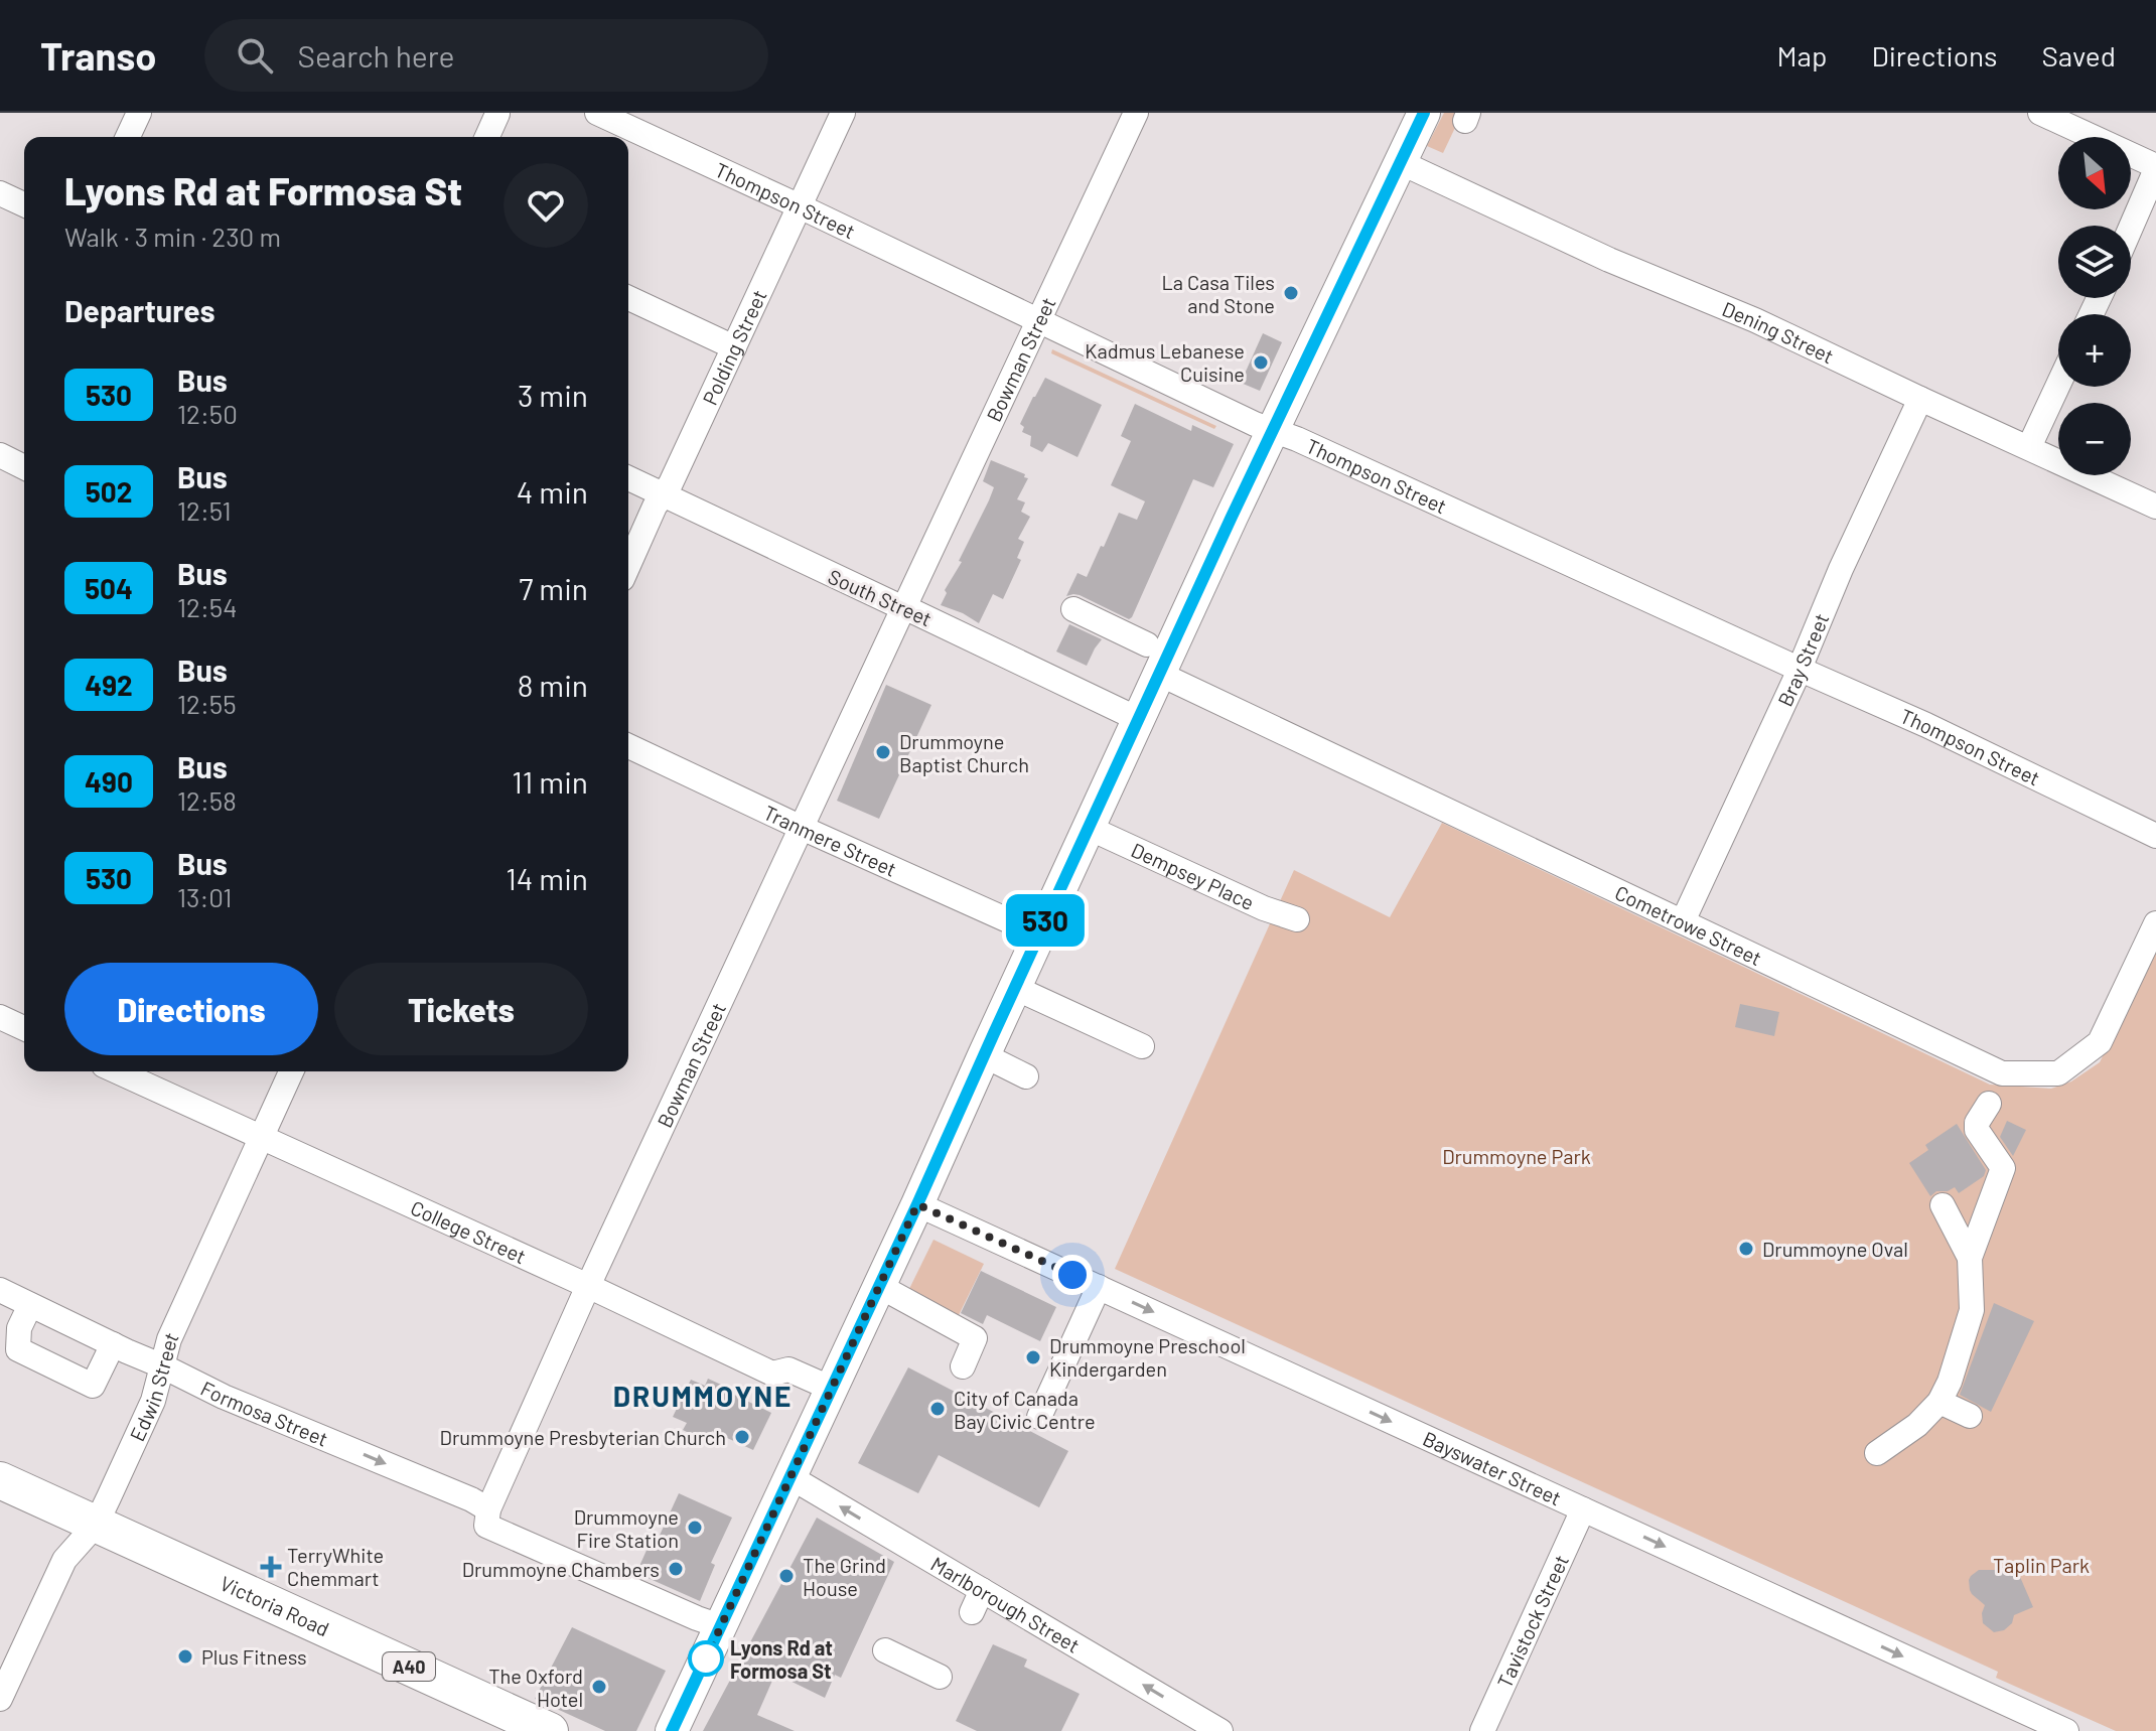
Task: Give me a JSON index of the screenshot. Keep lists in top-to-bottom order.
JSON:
{
  "streets": {
    "highway": ["Victoria Road", "A40"],
    "street": [
      "Thompson Street",
      "Dening Street",
      "Polding Street",
      "Bowman Street",
      "South Street",
      "Bray Street",
      "Tranmere Street",
      "Dempsey Place",
      "Cometrowe Street",
      "College Street",
      "Edwin Street",
      "Formosa Street",
      "Bayswater Street",
      "Marlborough Street",
      "Tavistock Street"
    ]
  },
  "crossings": [
    ["Thompson Street", "Polding Street"],
    ["Thompson Street", "Bowman Street"],
    ["Thompson Street", "Bray Street"],
    ["Dening Street", "Bray Street"],
    ["Polding Street", "South Street"],
    ["Bowman Street", "South Street"],
    ["Bowman Street", "Tranmere Street"],
    ["Bowman Street", "College Street"],
    ["Bowman Street", "Formosa Street"],
    ["Bray Street", "Cometrowe Street"],
    ["College Street", "Edwin Street"],
    ["Edwin Street", "Formosa Street"],
    ["Edwin Street", "Victoria Road"],
    ["Bayswater Street", "Tavistock Street"]
  ],
  "one_way": ["Formosa Street", "Bayswater Street", "Marlborough Street"],
  "districts": ["DRUMMOYNE"],
  "parks": ["Drummoyne Park", "Taplin Park"],
  "places": {
    "other": [
      "La Casa Tiles and Stone",
      "Kadmus Lebanese Cuisine",
      "Drummoyne Baptist Church",
      "Drummoyne Oval",
      "Drummoyne Preschool Kindergarden",
      "City of Canada Bay Civic Centre",
      "Drummoyne Presbyterian Church",
      "Drummoyne Fire Station",
      "Drummoyne Chambers",
      "The Grind House",
      "Plus Fitness",
      "Lyons Rd at Formosa St",
      "The Oxford Hotel"
    ],
    "health": ["TerryWhite Chemmart"]
  },
  "lines": ["bus line 530"],
  "north": "bottom right",
  "page": {
    "header": "Transo",
    "search": "Search here",
    "nav": ["Map", "Directions", "Saved"],
    "on_map": "530",
    "map_buttons": ["+", "−"],
    "heading": [
      ["Lyons Rd at Formosa St", "Walk · 3 min · 230 m"],
      "Departures"
    ],
    "list": [
      {
        "mark": "530",
        "name": "Bus",
        "note": "12:50",
        "value": "3 min"
      },
      {
        "mark": "502",
        "name": "Bus",
        "note": "12:51",
        "value": "4 min"
      },
      {
        "mark": "504",
        "name": "Bus",
        "note": "12:54",
        "value": "7 min"
      },
      {
        "mark": "492",
        "name": "Bus",
        "note": "12:55",
        "value": "8 min"
      },
      {
        "mark": "490",
        "name": "Bus",
        "note": "12:58",
        "value": "11 min"
      },
      {
        "mark": "530",
        "name": "Bus",
        "note": "13:01",
        "value": "14 min"
      }
    ],
    "buttons": ["Directions", "Tickets"]
  }
}
